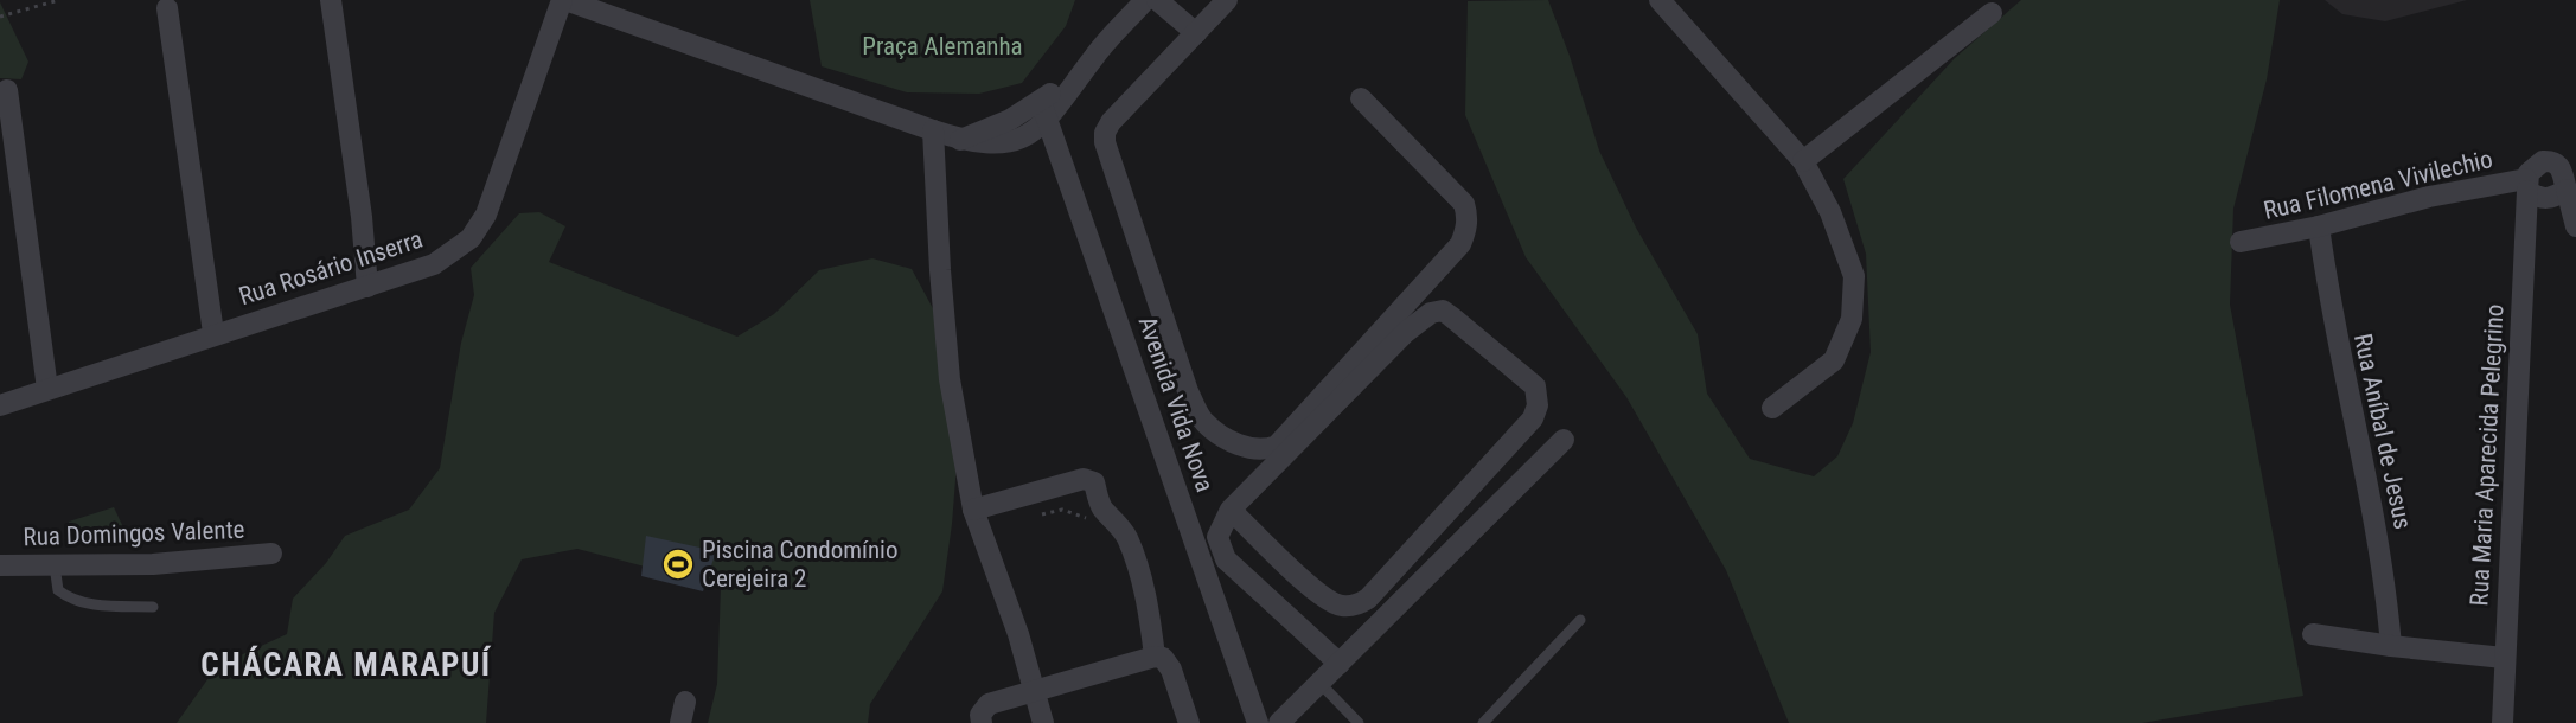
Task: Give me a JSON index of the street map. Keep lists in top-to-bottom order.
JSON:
{
  "streets": {
    "street": [
      "Rua Filomena Vivilechio",
      "Rua Rosário Inserra",
      "Avenida Vida Nova",
      "Rua Aníbal de Jesus",
      "Rua Maria Aparecida Pelegrino",
      "Rua Domingos Valente"
    ]
  },
  "crossings": [
    ["Rua Filomena Vivilechio", "Rua Aníbal de Jesus"],
    ["Rua Filomena Vivilechio", "Rua Maria Aparecida Pelegrino"]
  ],
  "districts": ["CHÁCARA MARAPUÍ"],
  "parks": ["Praça Alemanha"],
  "places": {
    "sports": ["Piscina Condomínio Cerejeira 2"]
  }
}
